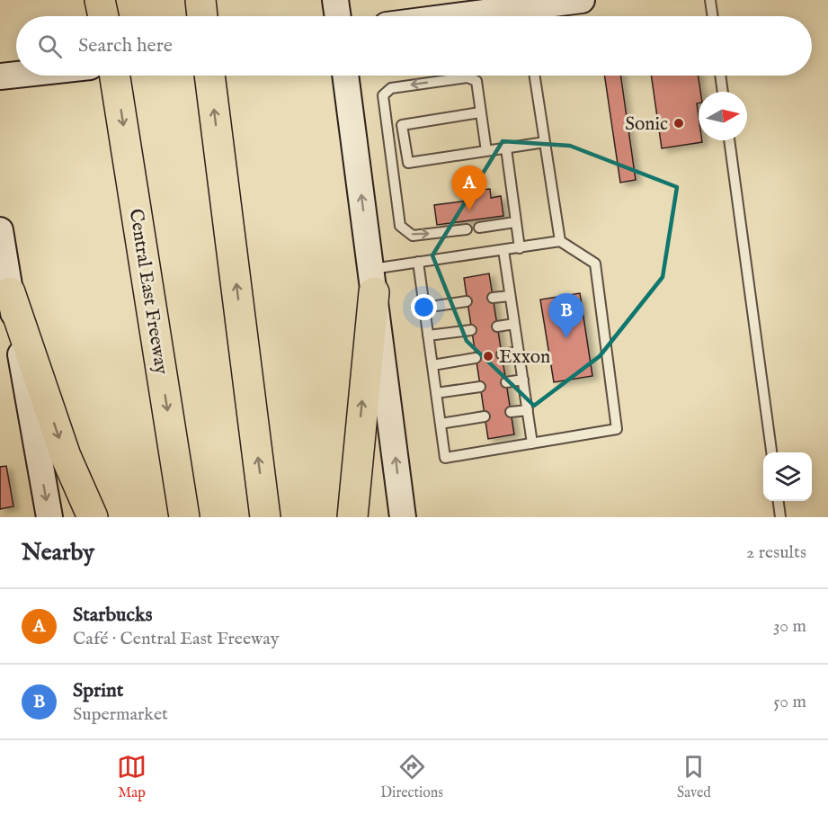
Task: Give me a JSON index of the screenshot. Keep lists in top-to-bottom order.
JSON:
{
  "streets": {
    "highway": ["Central East Freeway"]
  },
  "places": ["Sonic", "Exxon"],
  "north": "right",
  "page": {
    "search": "Search here",
    "pins": ["A", "B"],
    "heading": ["Nearby", "2 results"],
    "list": [
      {
        "mark": "A",
        "name": "Starbucks",
        "note": "Café · Central East Freeway",
        "value": "30 m"
      },
      {
        "mark": "B",
        "name": "Sprint",
        "note": "Supermarket",
        "value": "50 m"
      }
    ],
    "nav": ["Map", "Directions", "Saved"]
  }
}
